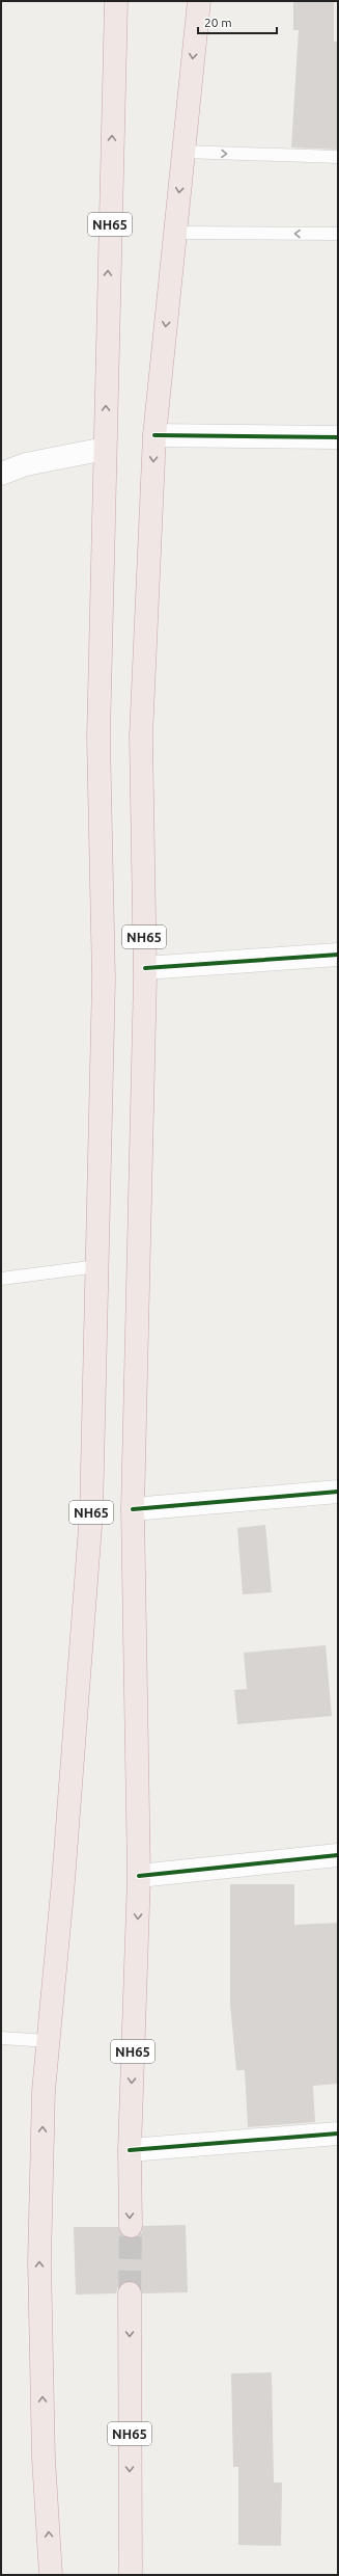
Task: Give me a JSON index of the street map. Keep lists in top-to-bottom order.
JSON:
{
  "streets": {
    "highway": ["NH65"]
  },
  "scale_bar": "20 m"
}
